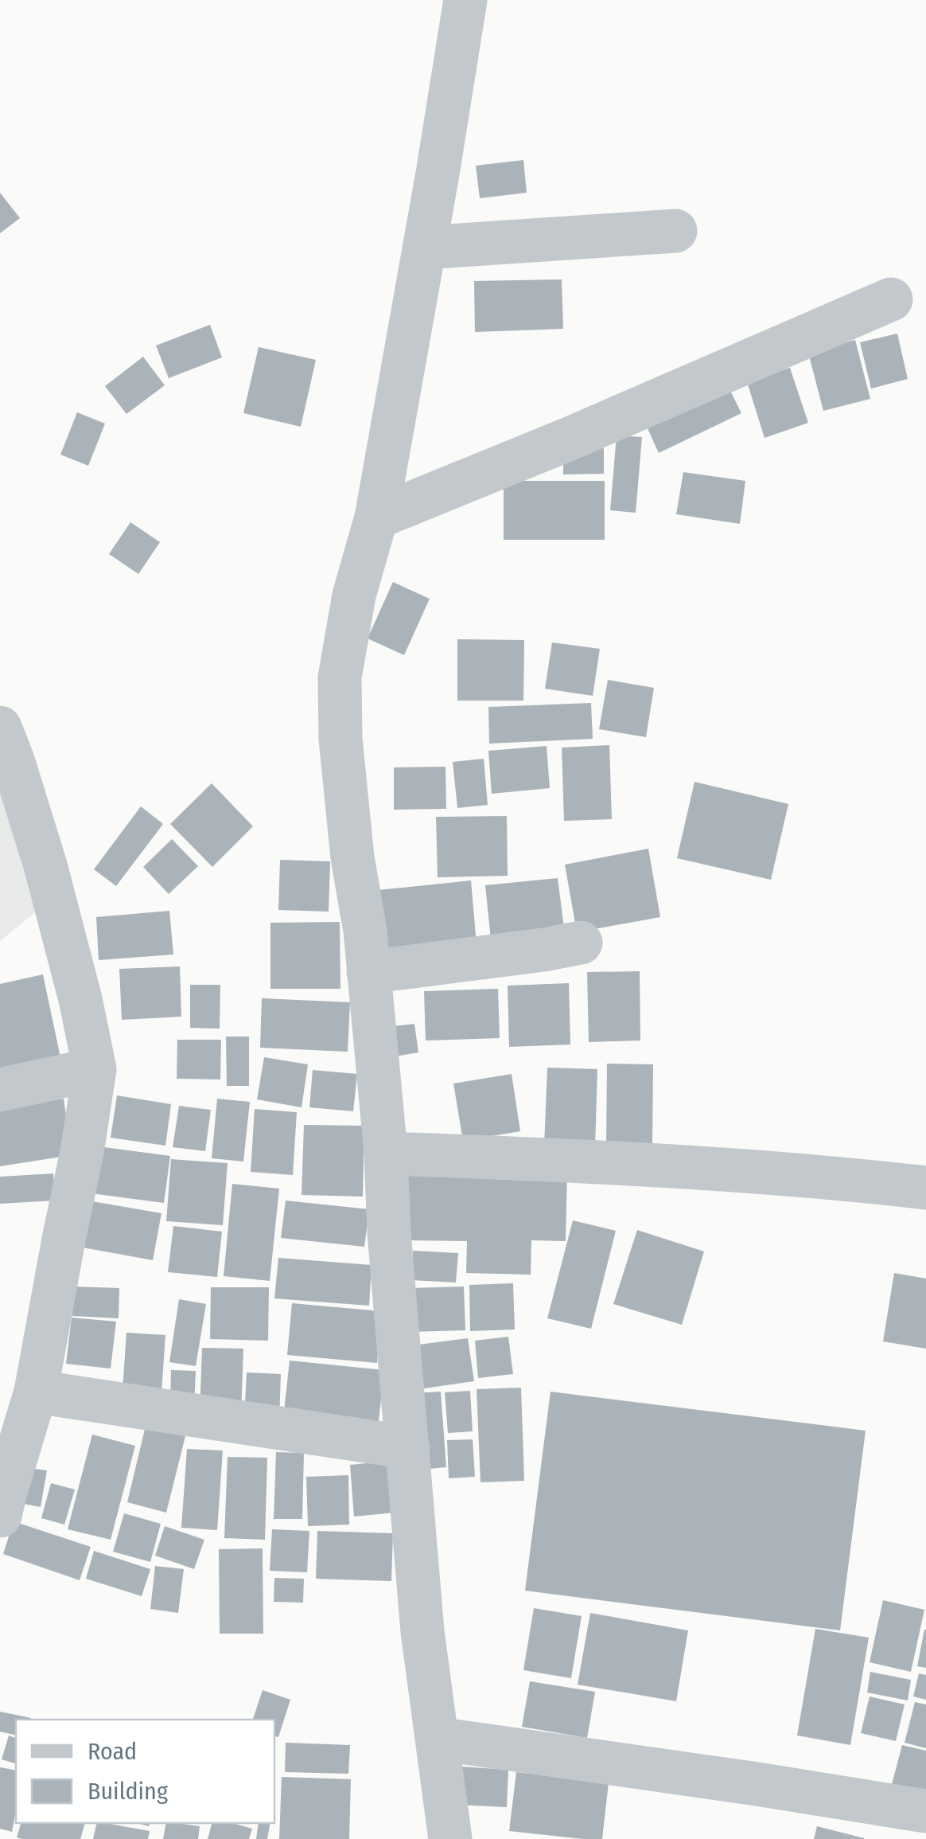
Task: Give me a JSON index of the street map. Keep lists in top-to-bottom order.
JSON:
{
  "legend": ["Road", "Building"]
}
